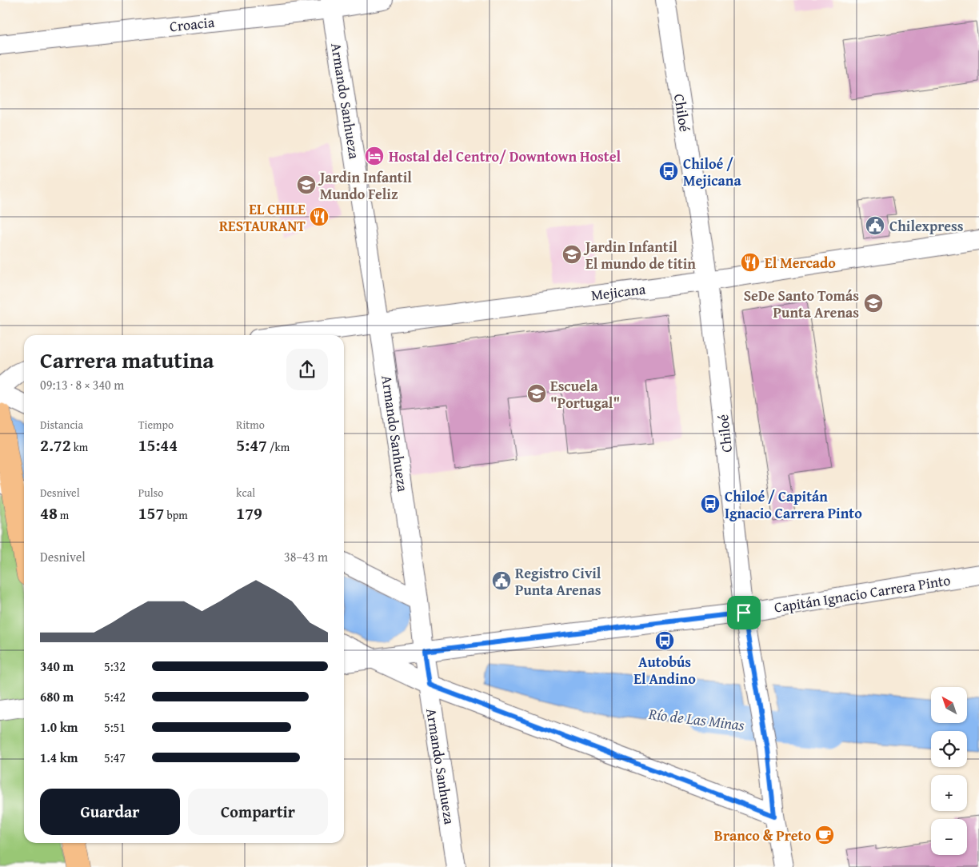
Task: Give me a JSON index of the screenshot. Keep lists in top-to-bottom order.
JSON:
{
  "streets": {
    "street": [
      "Croacia",
      "Armando Sanhueza",
      "Chiloé",
      "Mejicana",
      "Capitán Ignacio Carrera Pinto"
    ]
  },
  "crossings": [
    ["Croacia", "Armando Sanhueza"],
    ["Armando Sanhueza", "Mejicana"],
    ["Armando Sanhueza", "Capitán Ignacio Carrera Pinto"],
    ["Chiloé", "Mejicana"],
    ["Chiloé", "Capitán Ignacio Carrera Pinto"]
  ],
  "water": ["Río de Las Minas"],
  "places": {
    "hotel": ["Hostal del Centro/ Downtown Hostel"],
    "bus stop": ["Chiloé / Mejicana", "Chiloé / Capitán Ignacio Carrera Pinto", "Autobús El Andino"],
    "school or university": [
      "Jardin Infantil Mundo Feliz",
      "Jardin Infantil El mundo de titin",
      "SeDe Santo Tomás Punta Arenas",
      "Escuela \"Portugal\""
    ],
    "restaurant": ["EL CHILE RESTAURANT", "El Mercado"],
    "public building": ["Chilexpress", "Registro Civil Punta Arenas"],
    "cafe": ["Branco & Preto"]
  },
  "north": "top left",
  "page": {
    "heading": ["Carrera matutina", "09:13 · 8 × 340 m"],
    "stats": [
      ["Distancia", "2.72 km"],
      ["Tiempo", "15:44"],
      ["Ritmo", "5:47 /km"],
      ["Desnivel", "48 m"],
      ["Pulso", "157 bpm"],
      ["kcal", "179"]
    ],
    "chart": ["Desnivel", "38–43 m"],
    "list": [
      {
        "name": "340 m",
        "note": "5:32"
      },
      {
        "name": "680 m",
        "note": "5:42"
      },
      {
        "name": "1.0 km",
        "note": "5:51"
      },
      {
        "name": "1.4 km",
        "note": "5:47"
      }
    ],
    "map_buttons": ["+", "−"],
    "buttons": ["Guardar", "Compartir"]
  }
}
